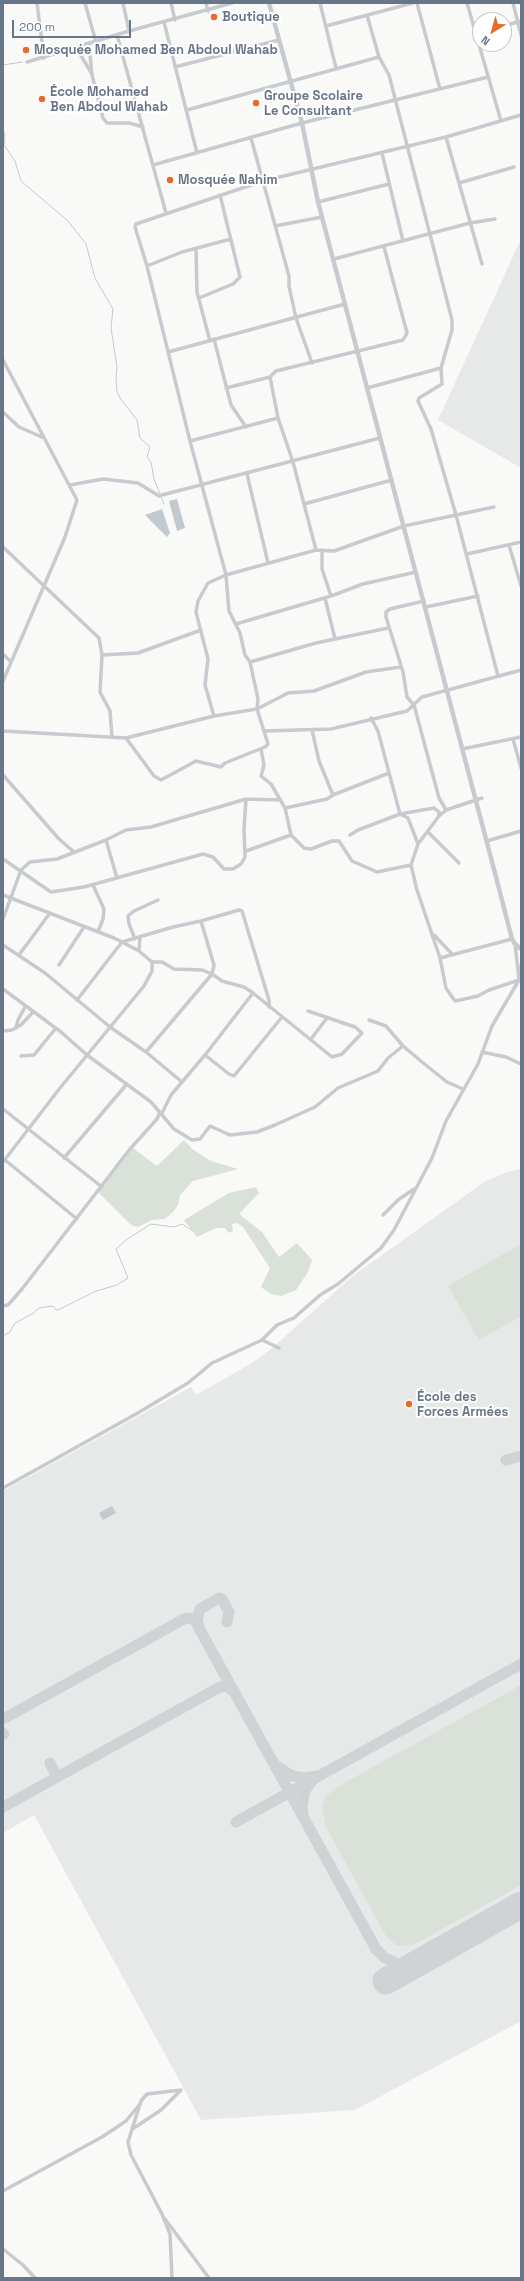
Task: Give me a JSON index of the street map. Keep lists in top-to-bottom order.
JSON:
{
  "places": [
    "Boutique",
    "Mosquée Mohamed Ben Abdoul Wahab",
    "École Mohamed Ben Abdoul Wahab",
    "Groupe Scolaire Le Consultant",
    "Mosquée Nahim",
    "École des Forces Armées"
  ],
  "scale_bar": "200 m",
  "north": "bottom left"
}
